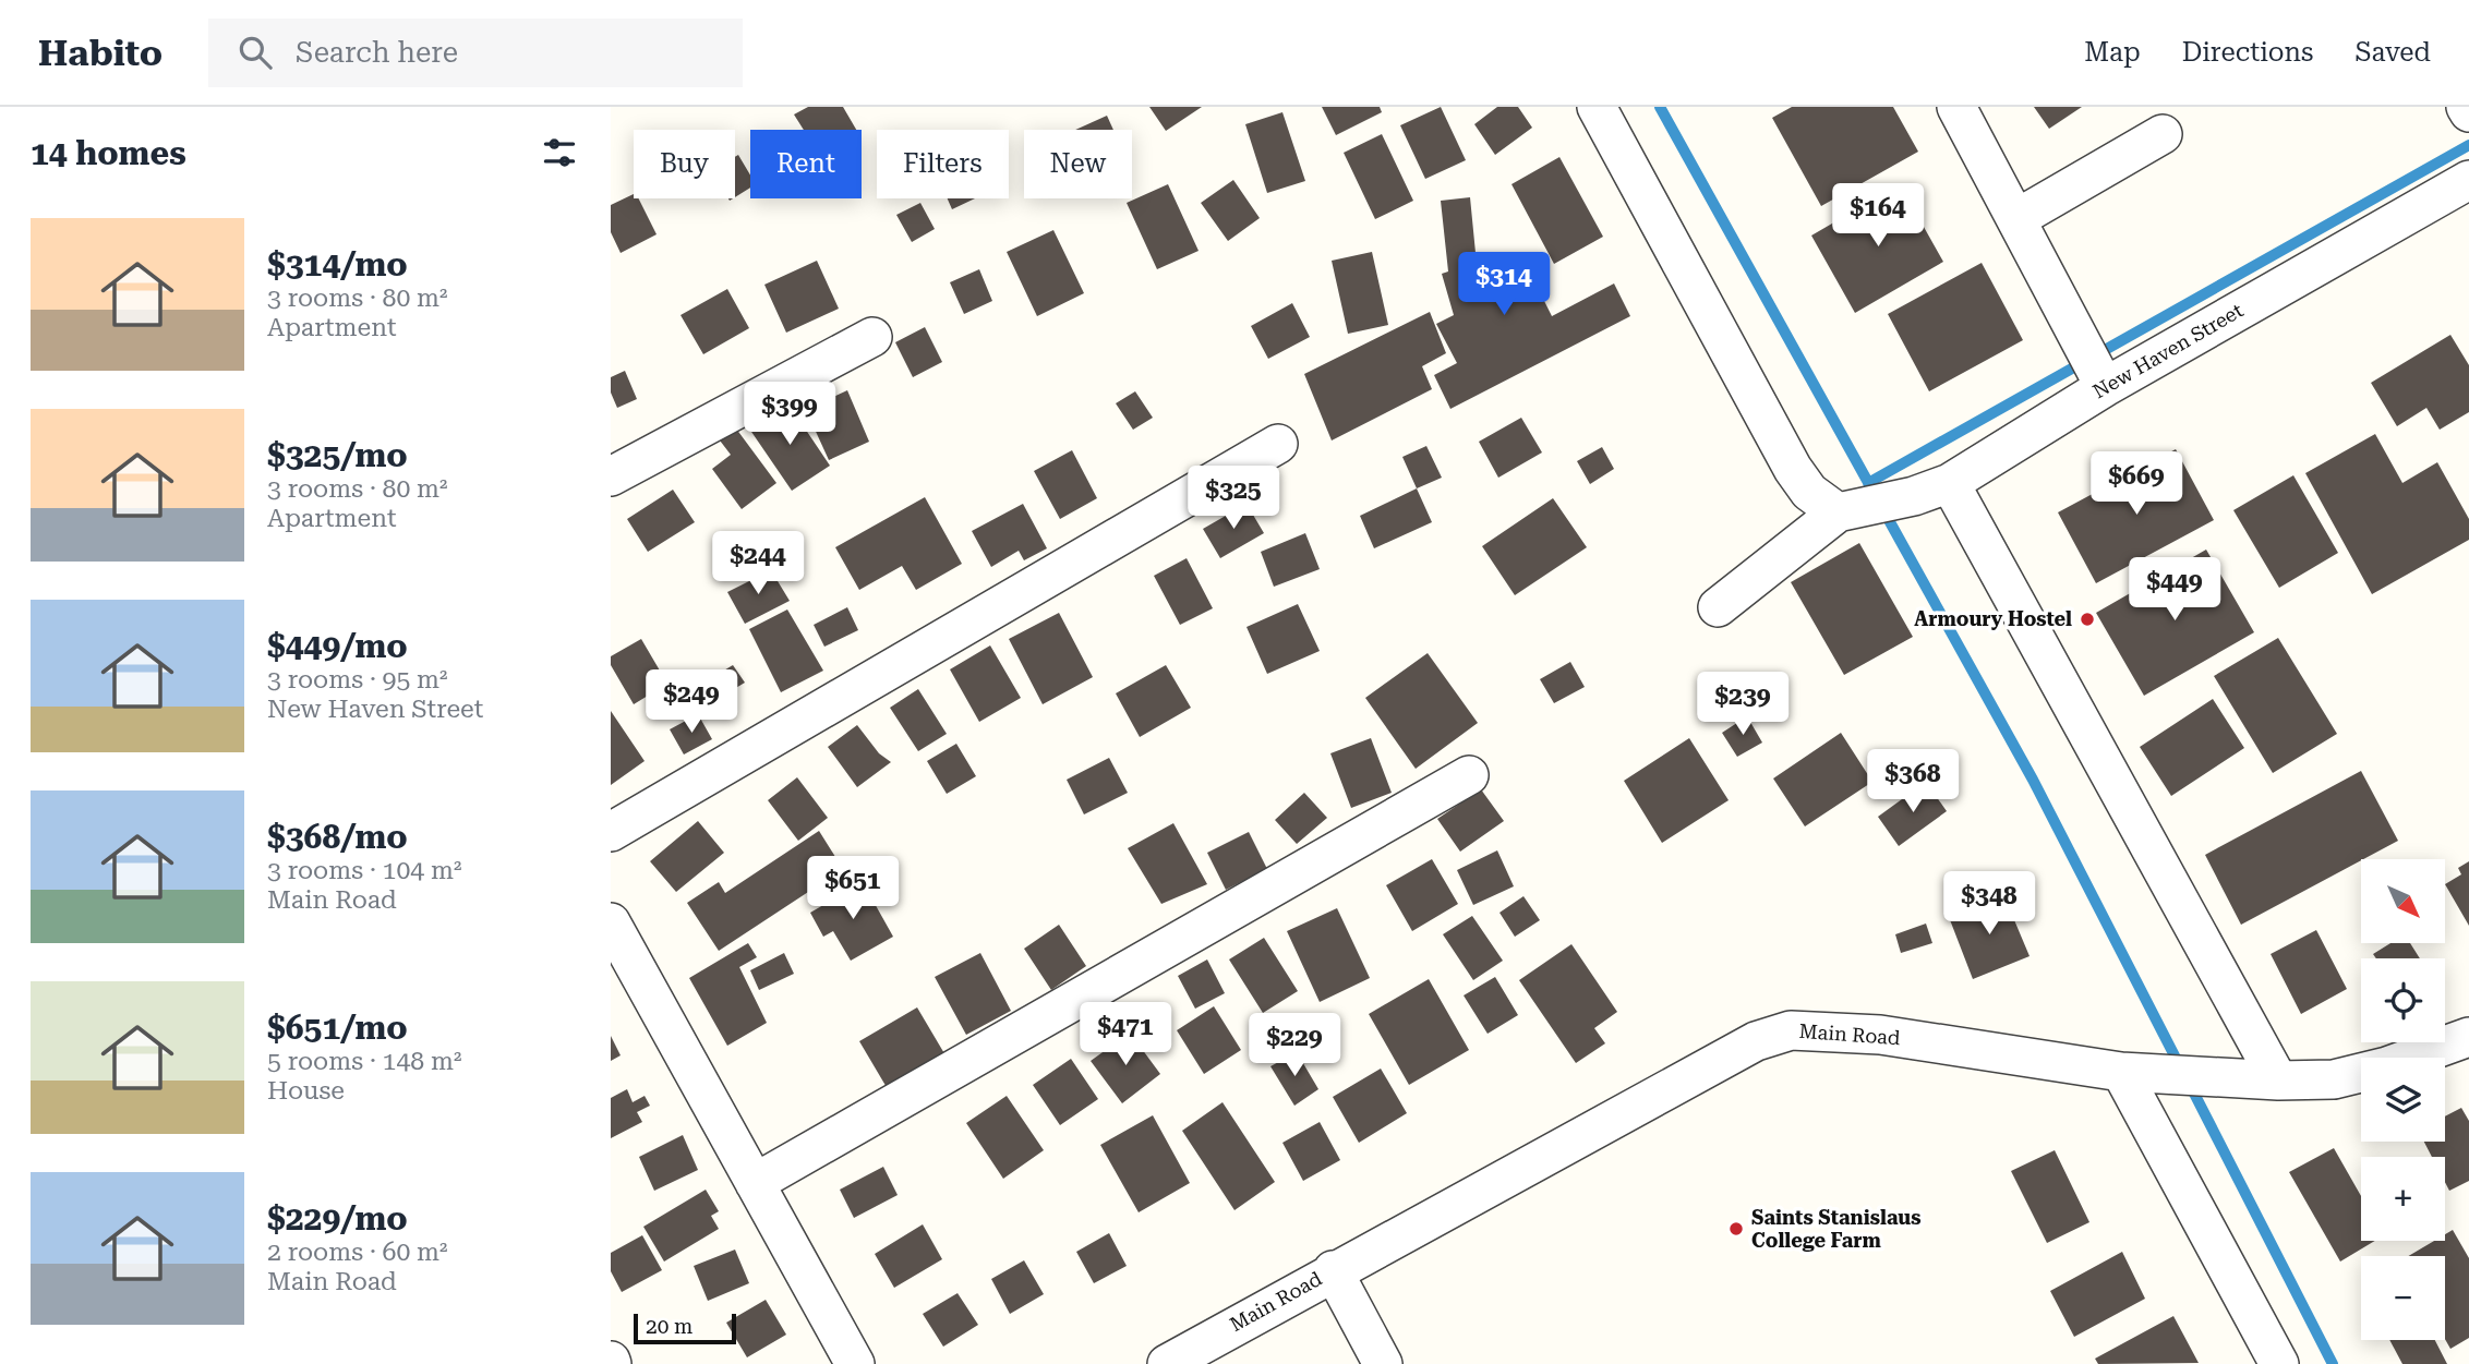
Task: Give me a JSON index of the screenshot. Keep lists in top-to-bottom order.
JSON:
{
  "streets": {
    "street": ["New Haven Street", "Main Road"]
  },
  "places": ["Armoury Hostel", "Saints Stanislaus College Farm"],
  "scale_bar": "20 m",
  "north": "bottom right",
  "page": {
    "header": "Habito",
    "search": "Search here",
    "nav": ["Map", "Directions", "Saved"],
    "heading": "14 homes",
    "chip": [
      "Buy",
      "Rent",
      "Filters",
      "New"
    ],
    "price": [
      "$164",
      "$314",
      "$399",
      "$669",
      "$325",
      "$244",
      "$449",
      "$249",
      "$239",
      "$368",
      "$651",
      "$348",
      "$471",
      "$229"
    ],
    "list": [
      {
        "name": "$314/mo",
        "note": "3 rooms · 80 m² · Apartment"
      },
      {
        "name": "$325/mo",
        "note": "3 rooms · 80 m² · Apartment"
      },
      {
        "name": "$449/mo",
        "note": "3 rooms · 95 m² · New Haven Street"
      },
      {
        "name": "$368/mo",
        "note": "3 rooms · 104 m² · Main Road"
      },
      {
        "name": "$651/mo",
        "note": "5 rooms · 148 m² · House"
      },
      {
        "name": "$229/mo",
        "note": "2 rooms · 60 m² · Main Road"
      }
    ],
    "map_buttons": ["+", "−"],
    "scale": "20 m"
  }
}
